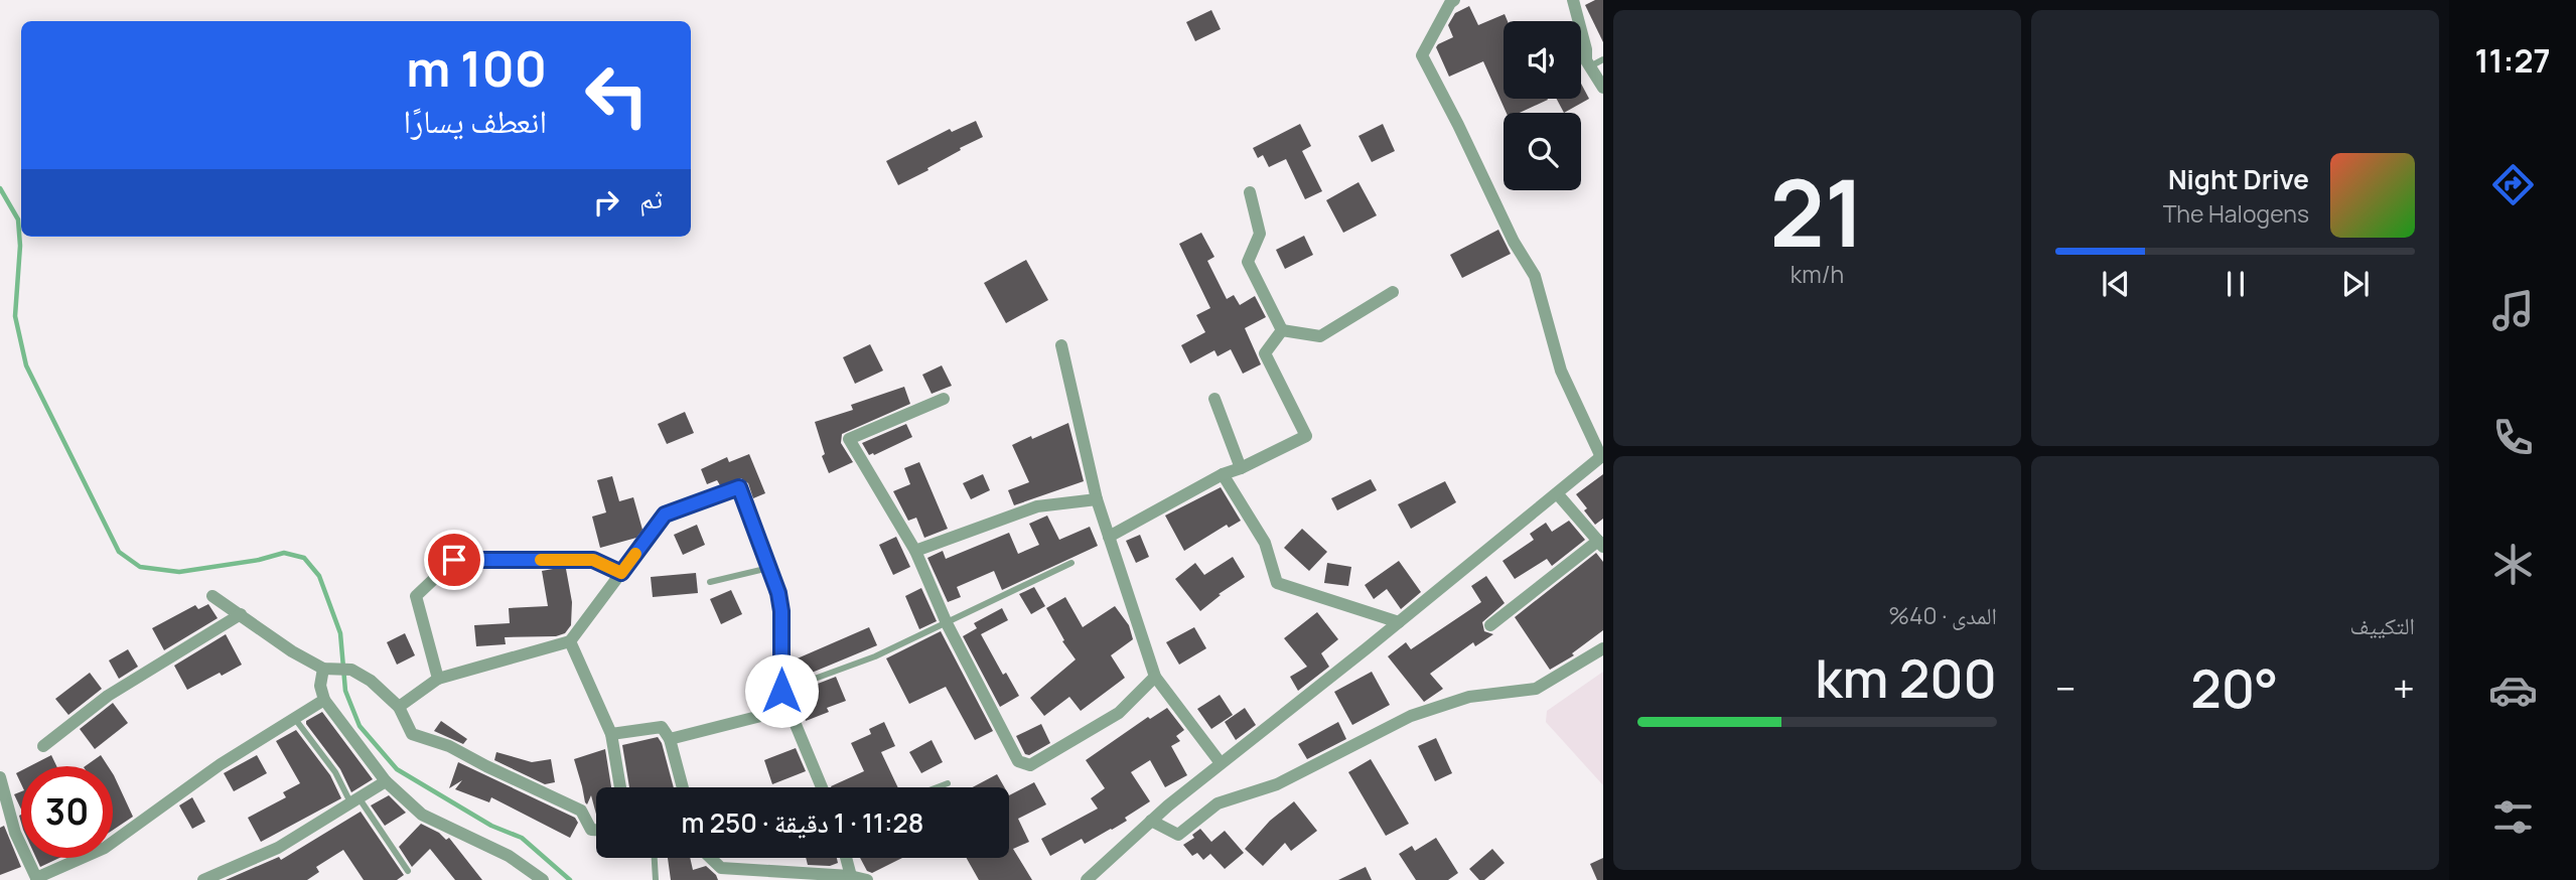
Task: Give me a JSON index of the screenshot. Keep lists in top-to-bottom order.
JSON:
{
  "page": {
    "tabs": "11:27",
    "tile": [
      ["21", "km/h"],
      "التكييف",
      ["المدى · 40%", "200 km"]
    ],
    "turn": ["100 m", "انعطف يسارًا"],
    "song": ["Night Drive", "The Halogens"],
    "then": "ثم",
    "heat": ["−", "20°", "+"],
    "limit": "30",
    "trip": "11:28 · 1 دقيقة · 250 m"
  }
}
